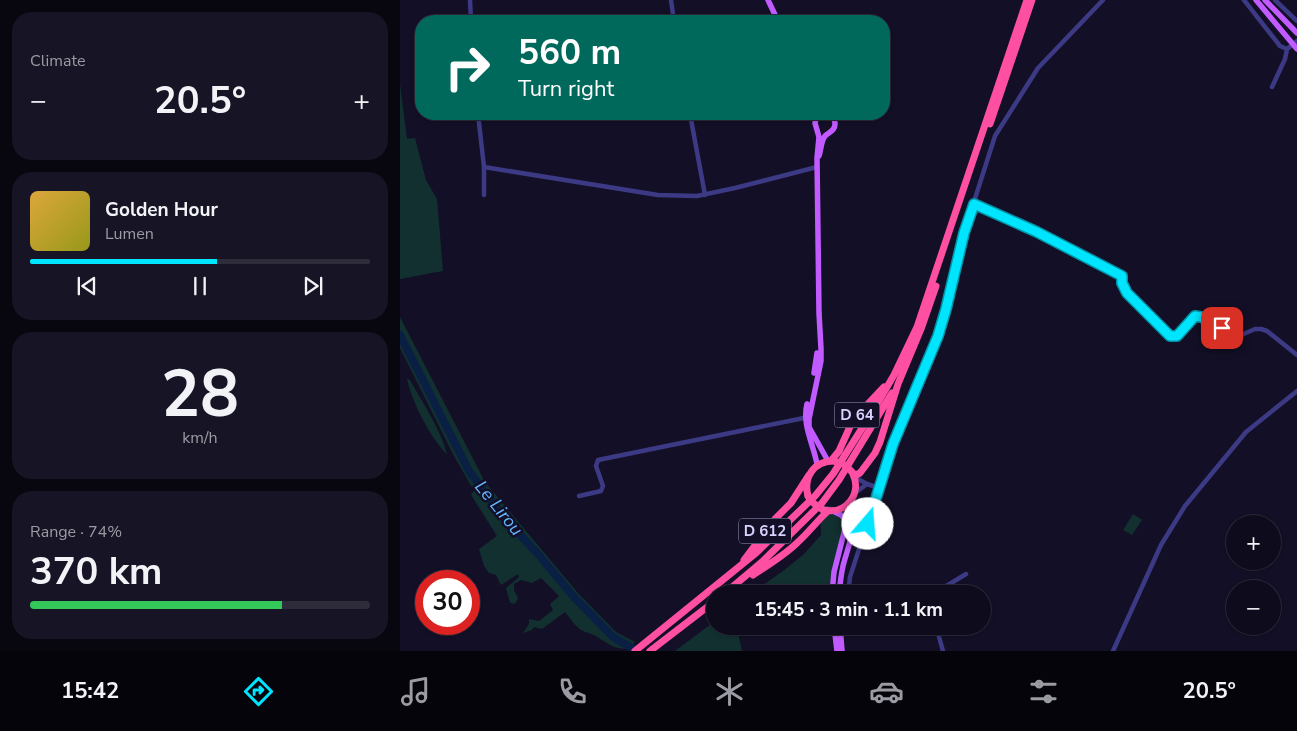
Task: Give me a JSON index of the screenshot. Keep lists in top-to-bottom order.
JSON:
{
  "streets": {
    "highway": ["D 64", "D 612"]
  },
  "crossings": [
    ["D 64", "D 612"]
  ],
  "water": ["Le Lirou"],
  "page": {
    "tile": [
      "Climate",
      ["28", "km/h"],
      ["Range · 74%", "370 km"]
    ],
    "turn": ["560 m", "Turn right"],
    "heat": ["−", "20.5°", "+"],
    "song": ["Golden Hour", "Lumen"],
    "map_buttons": ["+", "−"],
    "limit": "30",
    "trip": "15:45 · 3 min · 1.1 km",
    "tabs": ["15:42", "20.5°"]
  }
}
